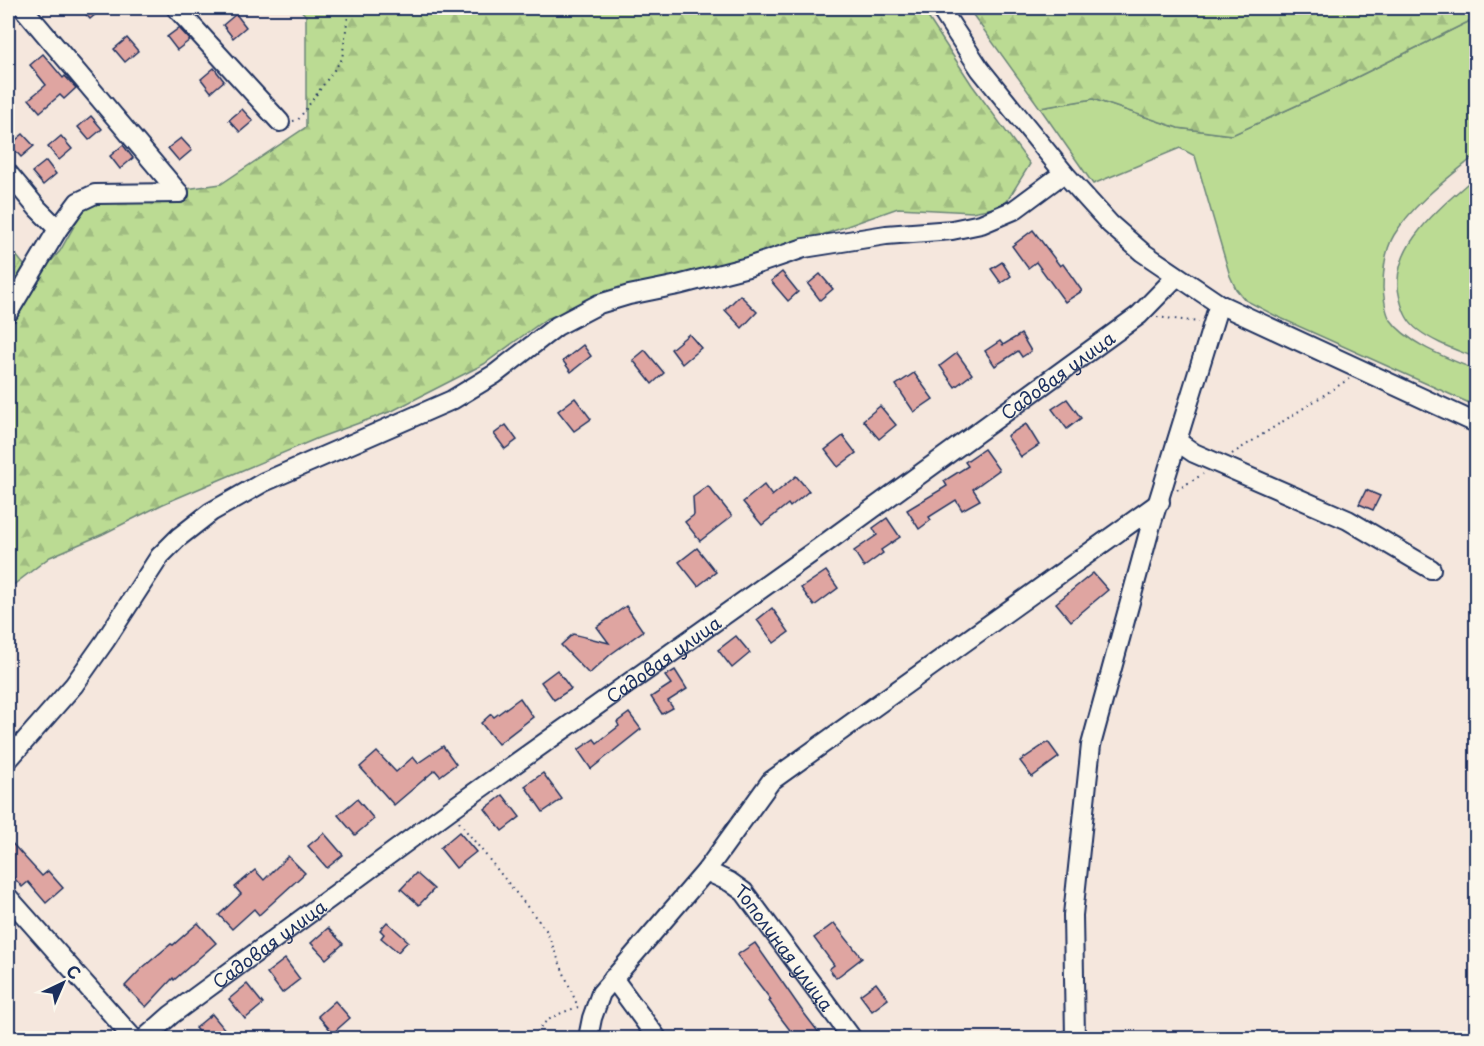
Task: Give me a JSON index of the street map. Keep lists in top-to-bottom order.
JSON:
{
  "streets": {
    "street": ["Садовая улица", "Тополиная улица"]
  },
  "north": "top right"
}
